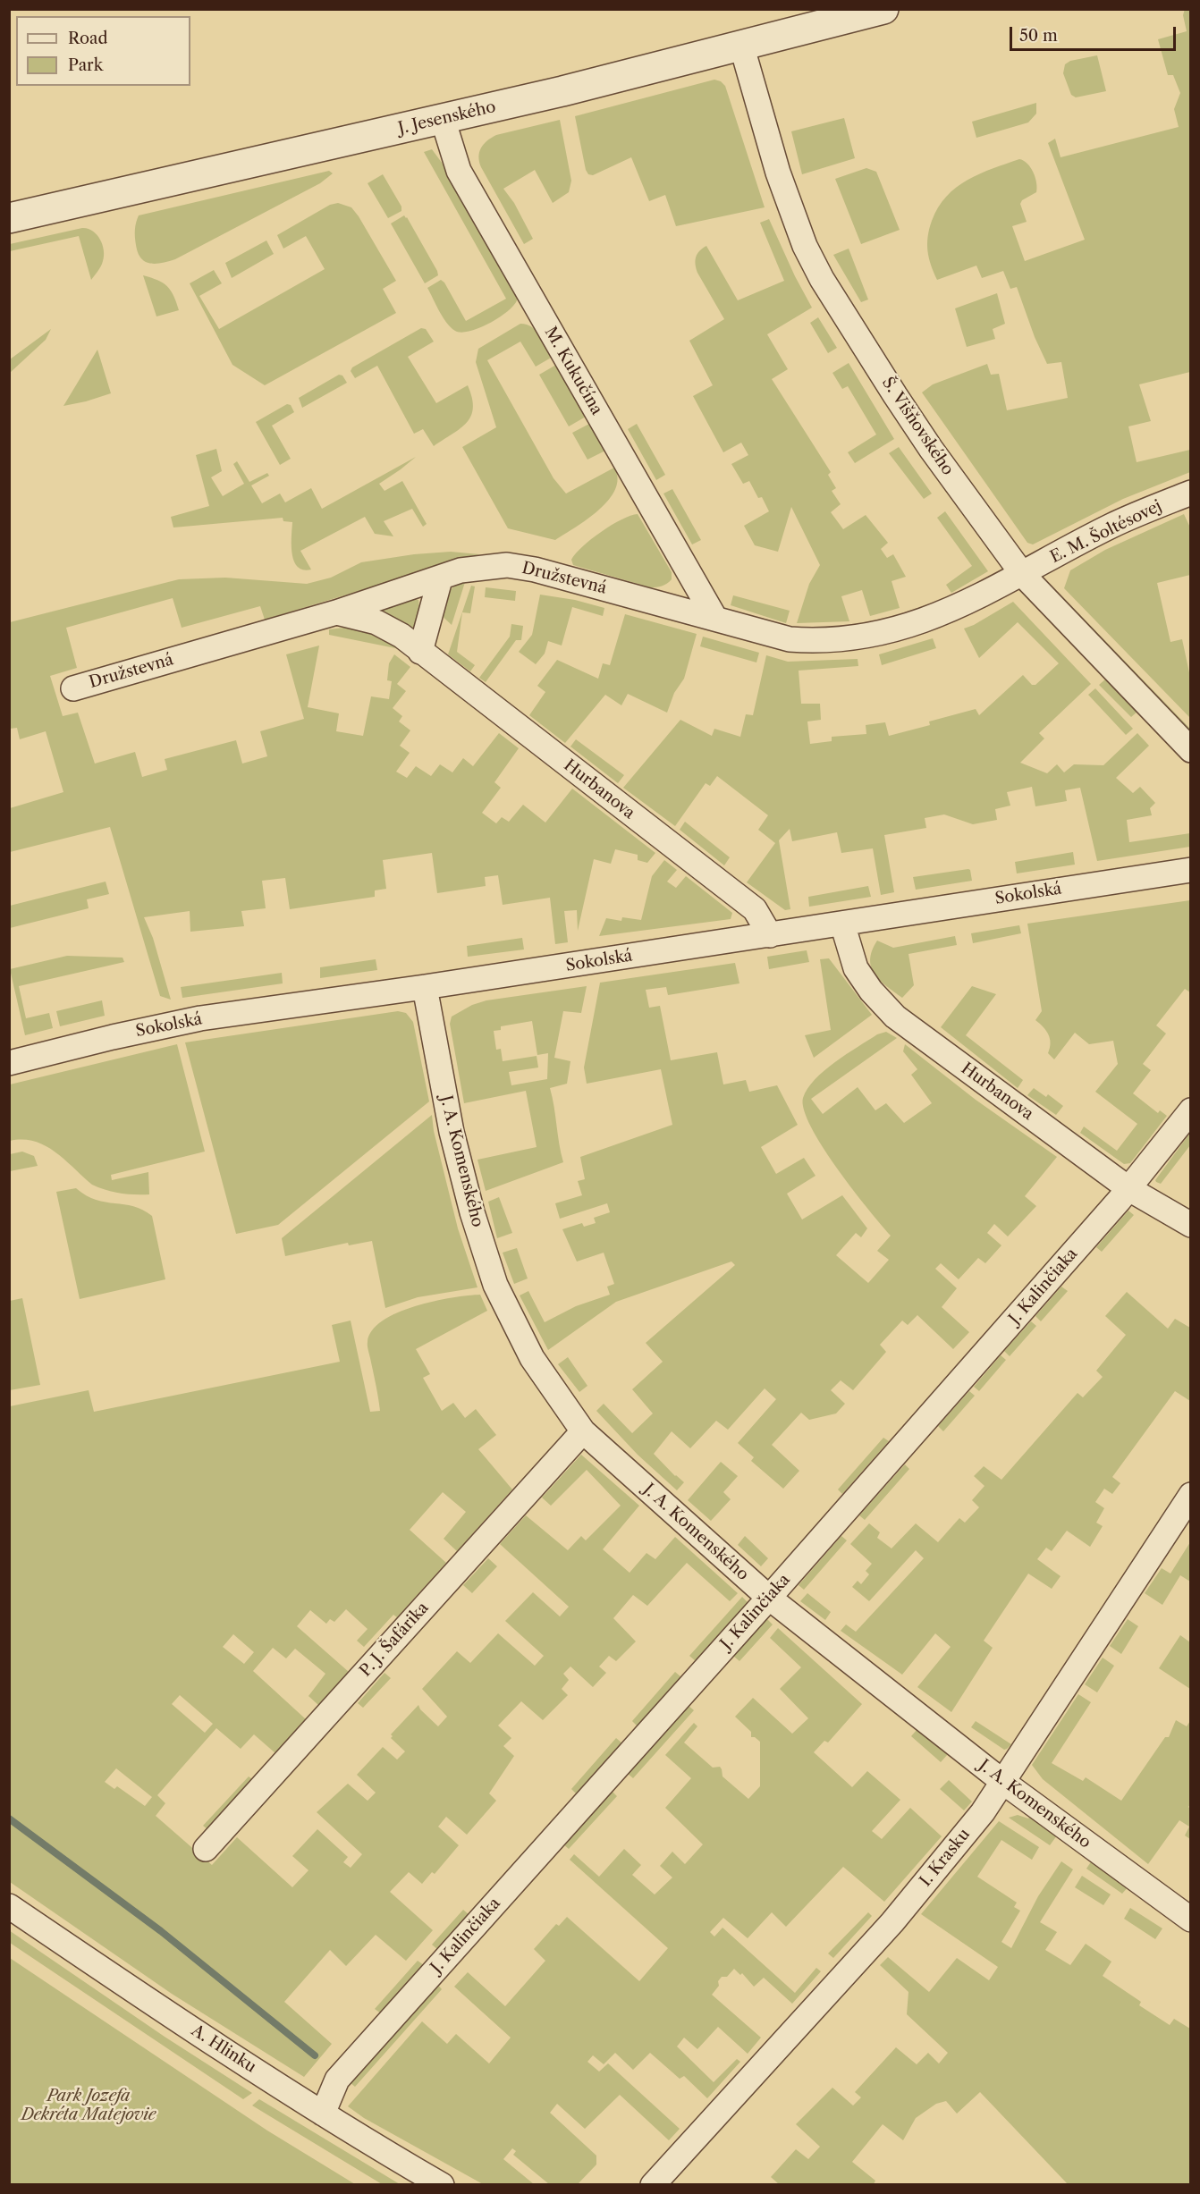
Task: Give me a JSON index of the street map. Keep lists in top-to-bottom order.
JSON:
{
  "streets": {
    "street": [
      "J. Jesenského",
      "M. Kukučína",
      "Š. Višňovského",
      "E. M. Šoltésovej",
      "Družstevná",
      "Hurbanova",
      "Sokolská",
      "J. A. Komenského",
      "J. Kalinčiaka",
      "P. J. Šafárika",
      "I. Krasku",
      "A. Hlinku"
    ]
  },
  "crossings": [
    ["J. Jesenského", "M. Kukučína"],
    ["J. Jesenského", "Š. Višňovského"],
    ["M. Kukučína", "Družstevná"],
    ["Š. Višňovského", "E. M. Šoltésovej"],
    ["Š. Višňovského", "Družstevná"],
    ["E. M. Šoltésovej", "Družstevná"],
    ["Družstevná", "Hurbanova"],
    ["Hurbanova", "Sokolská"],
    ["Hurbanova", "J. Kalinčiaka"],
    ["Sokolská", "J. A. Komenského"],
    ["J. A. Komenského", "J. Kalinčiaka"],
    ["J. A. Komenského", "P. J. Šafárika"],
    ["J. A. Komenského", "I. Krasku"],
    ["J. Kalinčiaka", "A. Hlinku"]
  ],
  "parks": ["Park Jozefa Dekréta Matejovie"],
  "legend": ["Road", "Park"],
  "scale_bar": "50 m"
}
